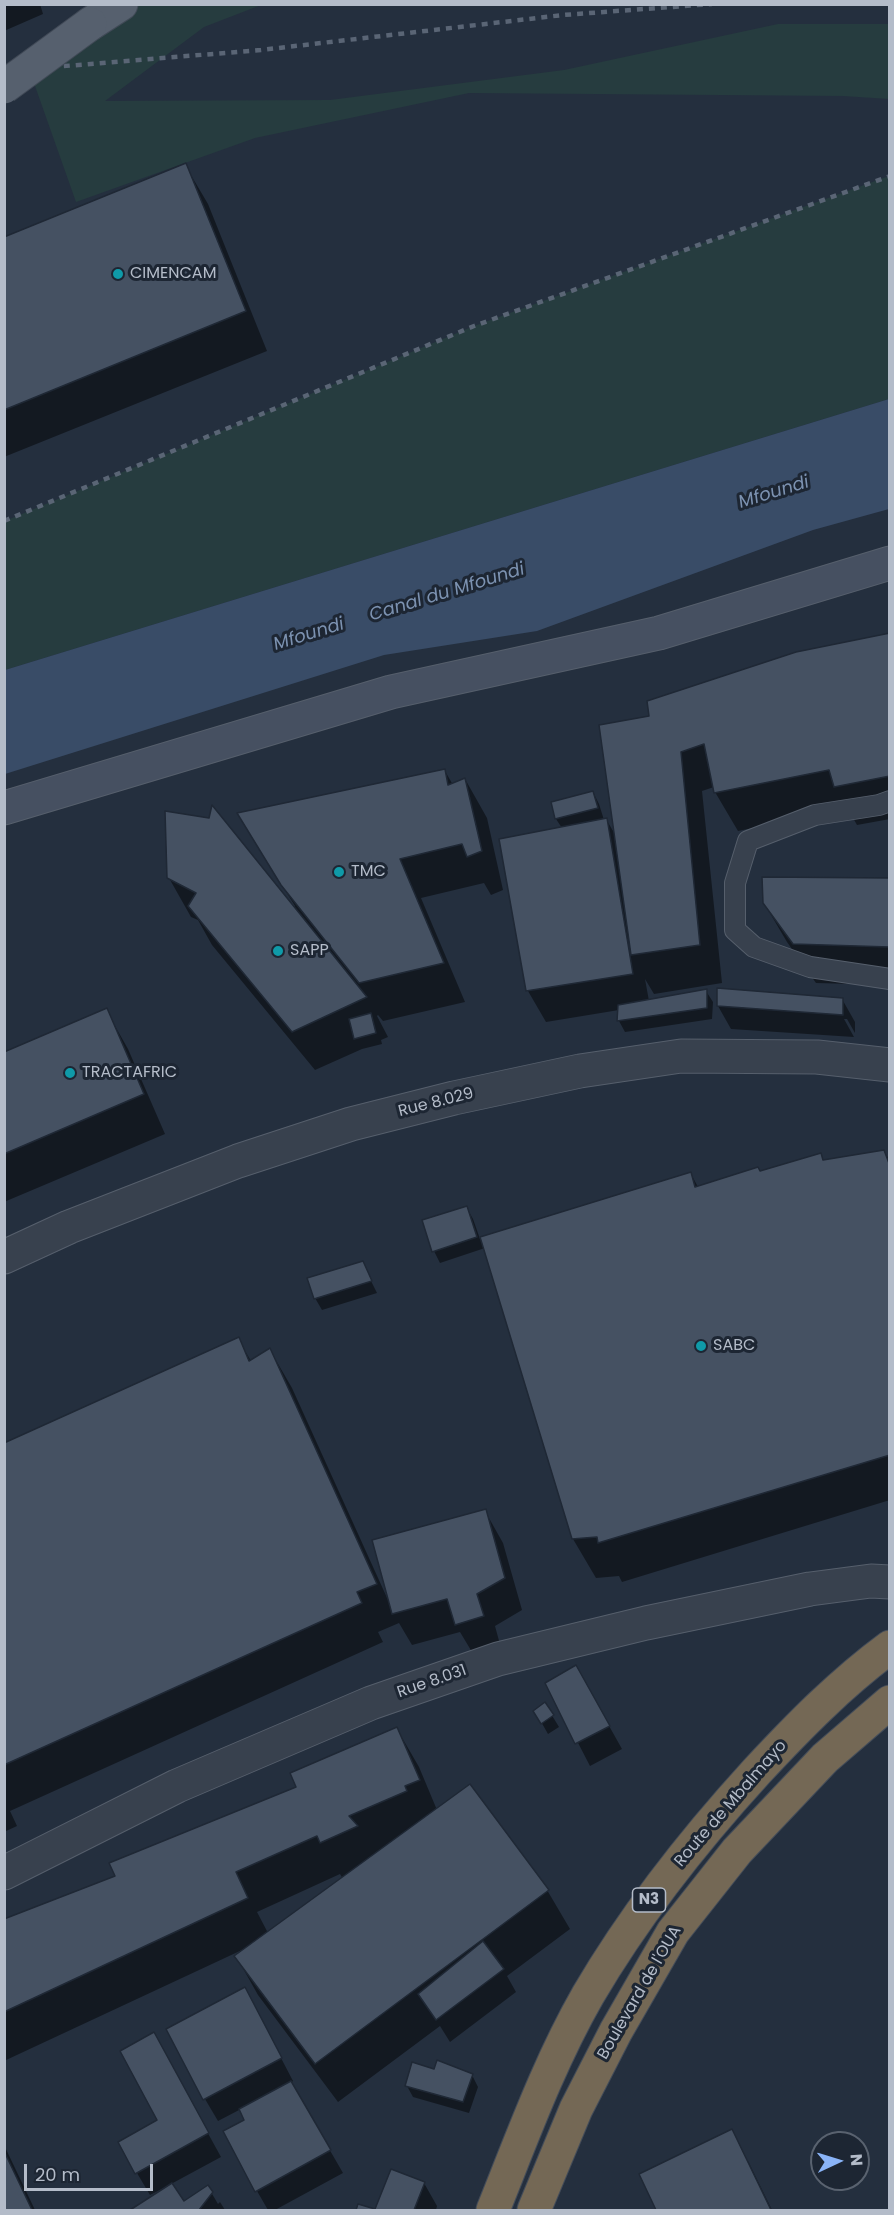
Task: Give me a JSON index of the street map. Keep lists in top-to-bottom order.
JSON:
{
  "streets": {
    "highway": ["Route de Mbalmayo", "N3", "Boulevard de l'OUA"],
    "street": ["Rue 8.029", "Rue 8.031"]
  },
  "water": ["Mfoundi", "Canal du Mfoundi"],
  "places": [
    "CIMENCAM",
    "TMC",
    "SAPP",
    "TRACTAFRIC",
    "SABC"
  ],
  "scale_bar": "20 m",
  "north": "right"
}
